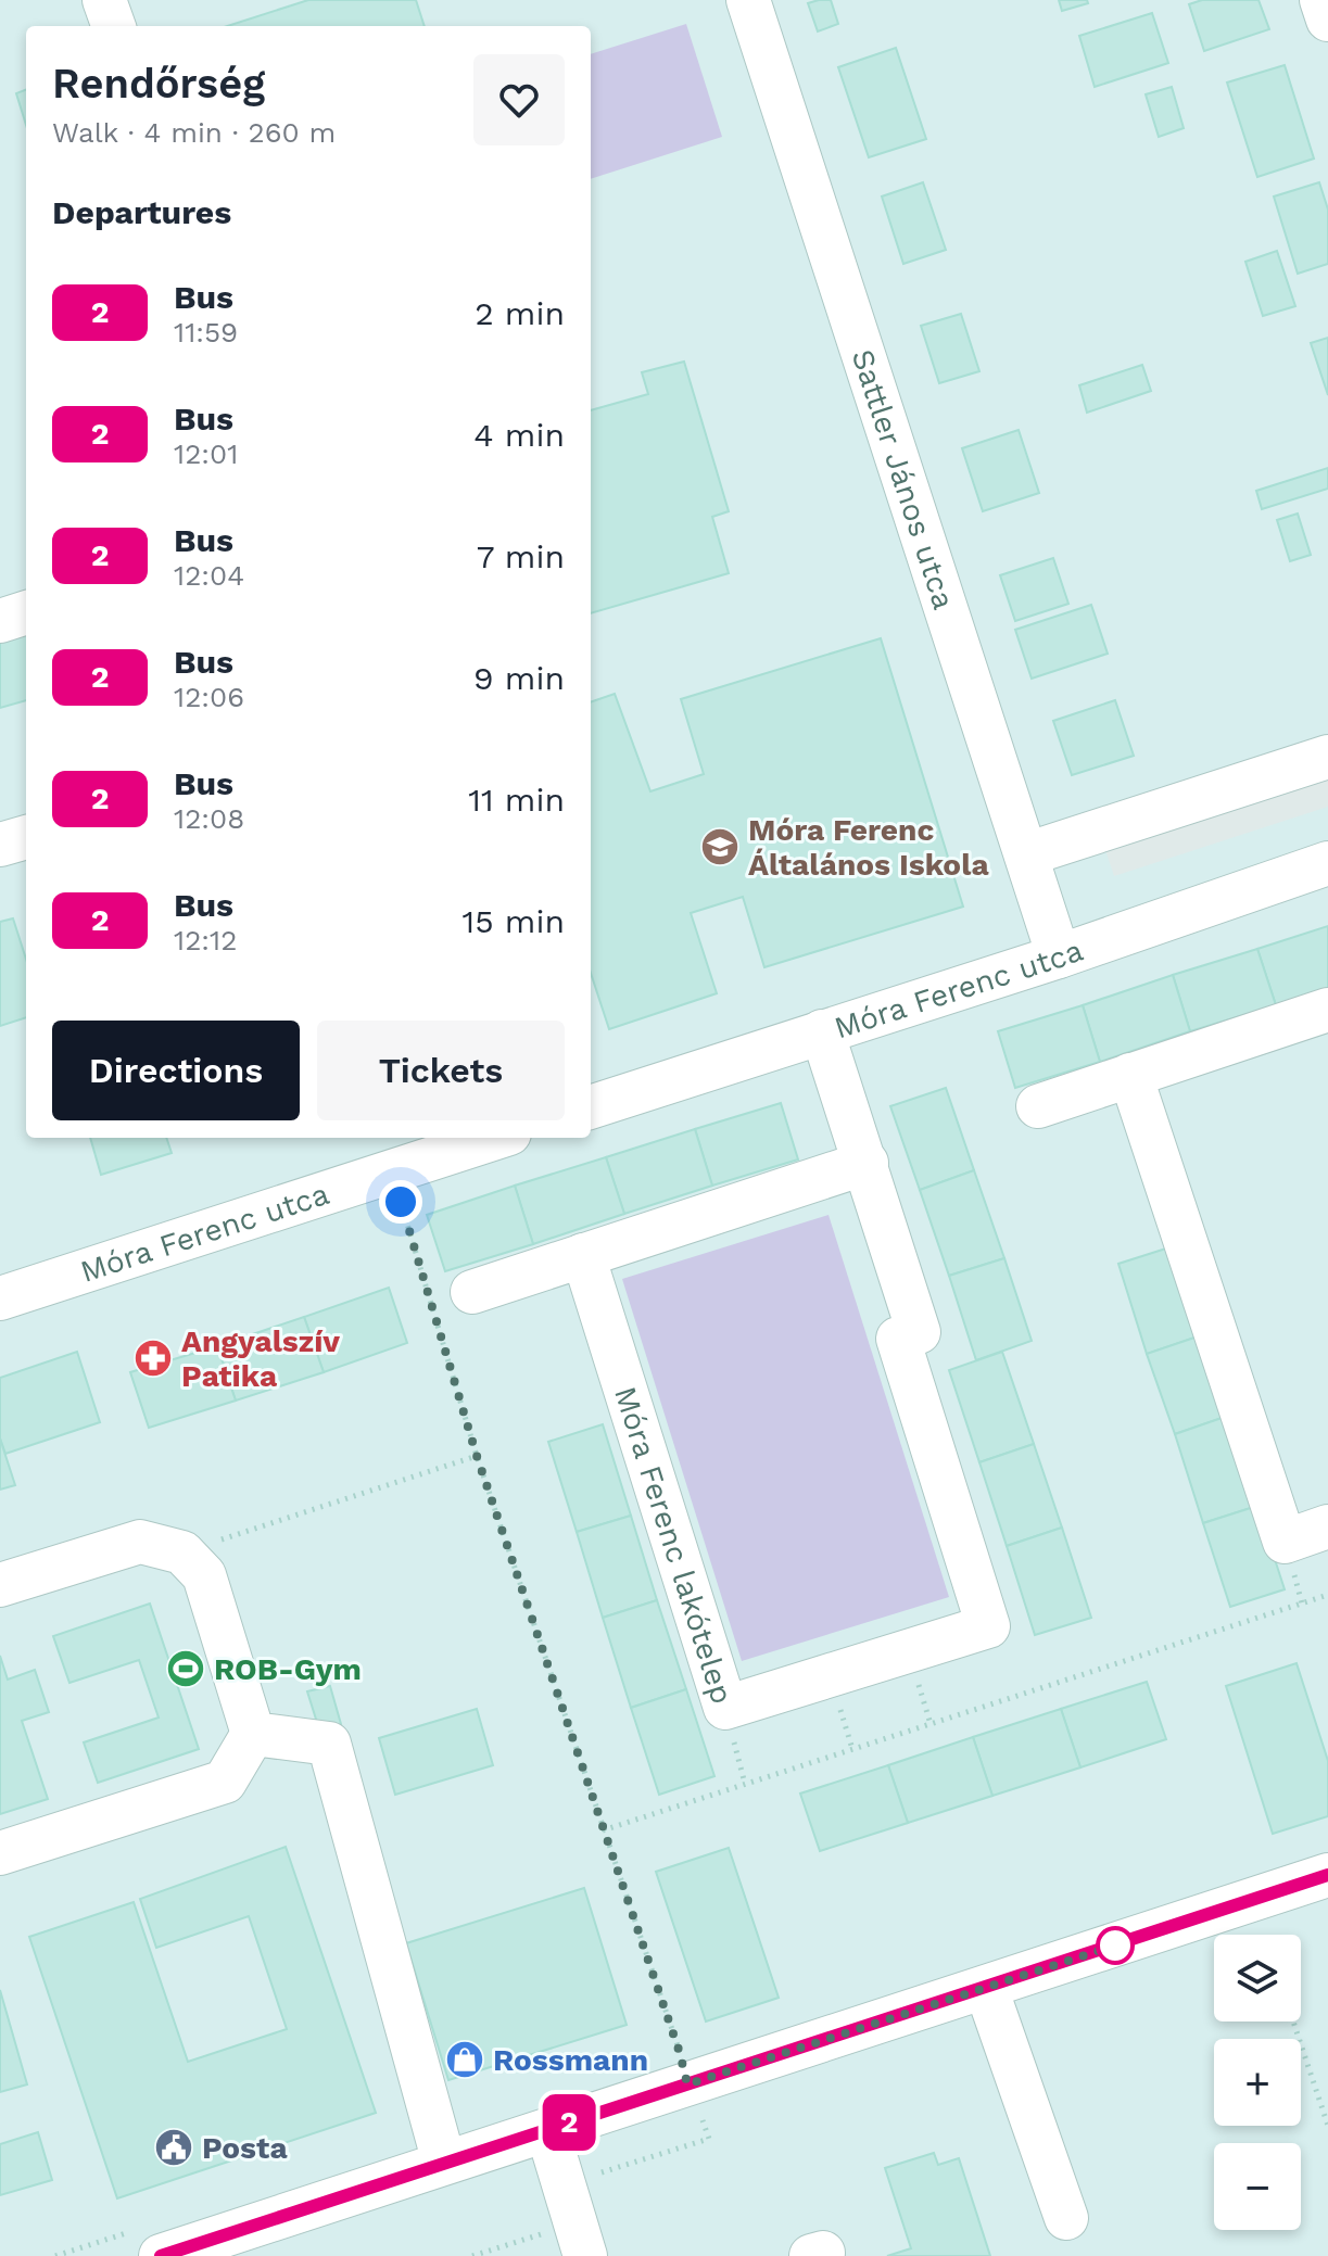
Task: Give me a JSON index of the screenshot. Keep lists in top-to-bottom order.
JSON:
{
  "streets": {
    "street": ["Sattler János utca", "Móra Ferenc utca", "Móra Ferenc lakótelep"]
  },
  "crossings": [
    ["Sattler János utca", "Móra Ferenc utca"],
    ["Móra Ferenc utca", "Móra Ferenc lakótelep"]
  ],
  "places": {
    "school or university": ["Móra Ferenc Általános Iskola"],
    "pharmacy": ["Angyalszív Patika"],
    "sports": ["ROB-Gym"],
    "shop": ["Rossmann"],
    "public building": ["Posta"]
  },
  "lines": ["bus line 2"],
  "page": {
    "on_map": "2",
    "heading": [
      ["Rendőrség", "Walk · 4 min · 260 m"],
      "Departures"
    ],
    "list": [
      {
        "mark": "2",
        "name": "Bus",
        "note": "11:59",
        "value": "2 min"
      },
      {
        "mark": "2",
        "name": "Bus",
        "note": "12:01",
        "value": "4 min"
      },
      {
        "mark": "2",
        "name": "Bus",
        "note": "12:04",
        "value": "7 min"
      },
      {
        "mark": "2",
        "name": "Bus",
        "note": "12:06",
        "value": "9 min"
      },
      {
        "mark": "2",
        "name": "Bus",
        "note": "12:08",
        "value": "11 min"
      },
      {
        "mark": "2",
        "name": "Bus",
        "note": "12:12",
        "value": "15 min"
      }
    ],
    "buttons": ["Directions", "Tickets"],
    "map_buttons": ["+", "−"]
  }
}
